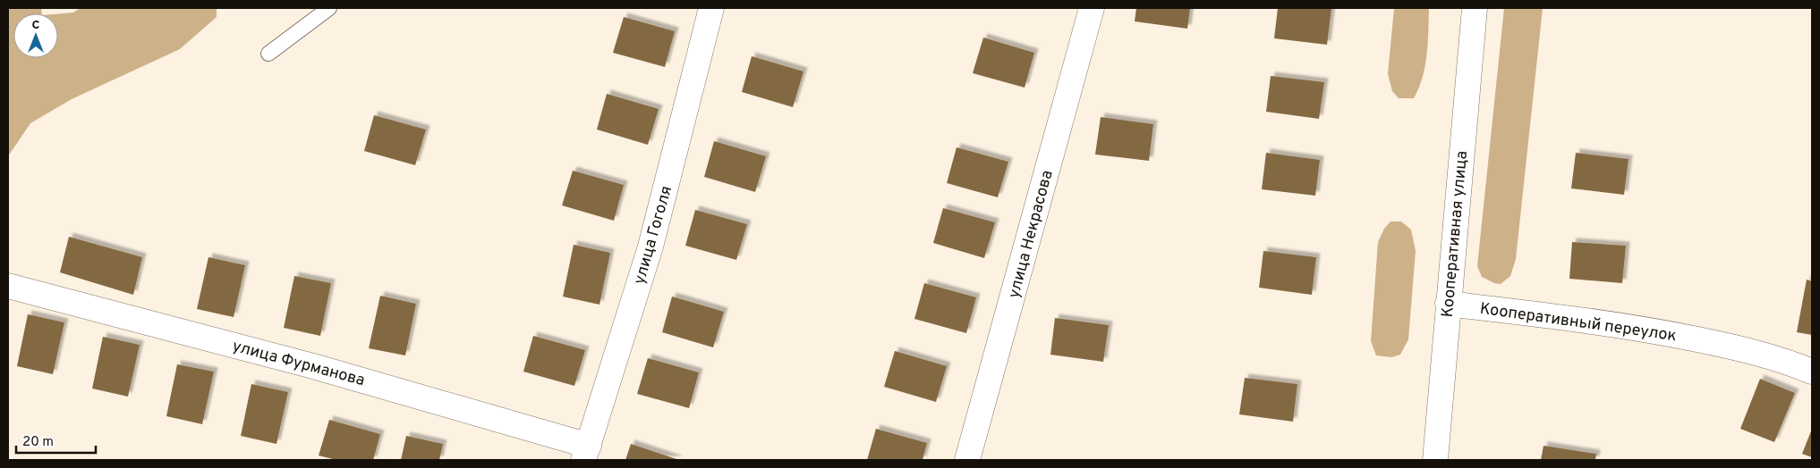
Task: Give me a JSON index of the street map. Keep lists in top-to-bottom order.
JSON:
{
  "streets": {
    "street": [
      "улица Некрасова",
      "Кооперативная улица",
      "улица Гоголя",
      "Кооперативный переулок",
      "улица Фурманова"
    ]
  },
  "crossings": [
    ["Кооперативная улица", "Кооперативный переулок"],
    ["улица Гоголя", "улица Фурманова"]
  ],
  "scale_bar": "20 m",
  "north": "top"
}
